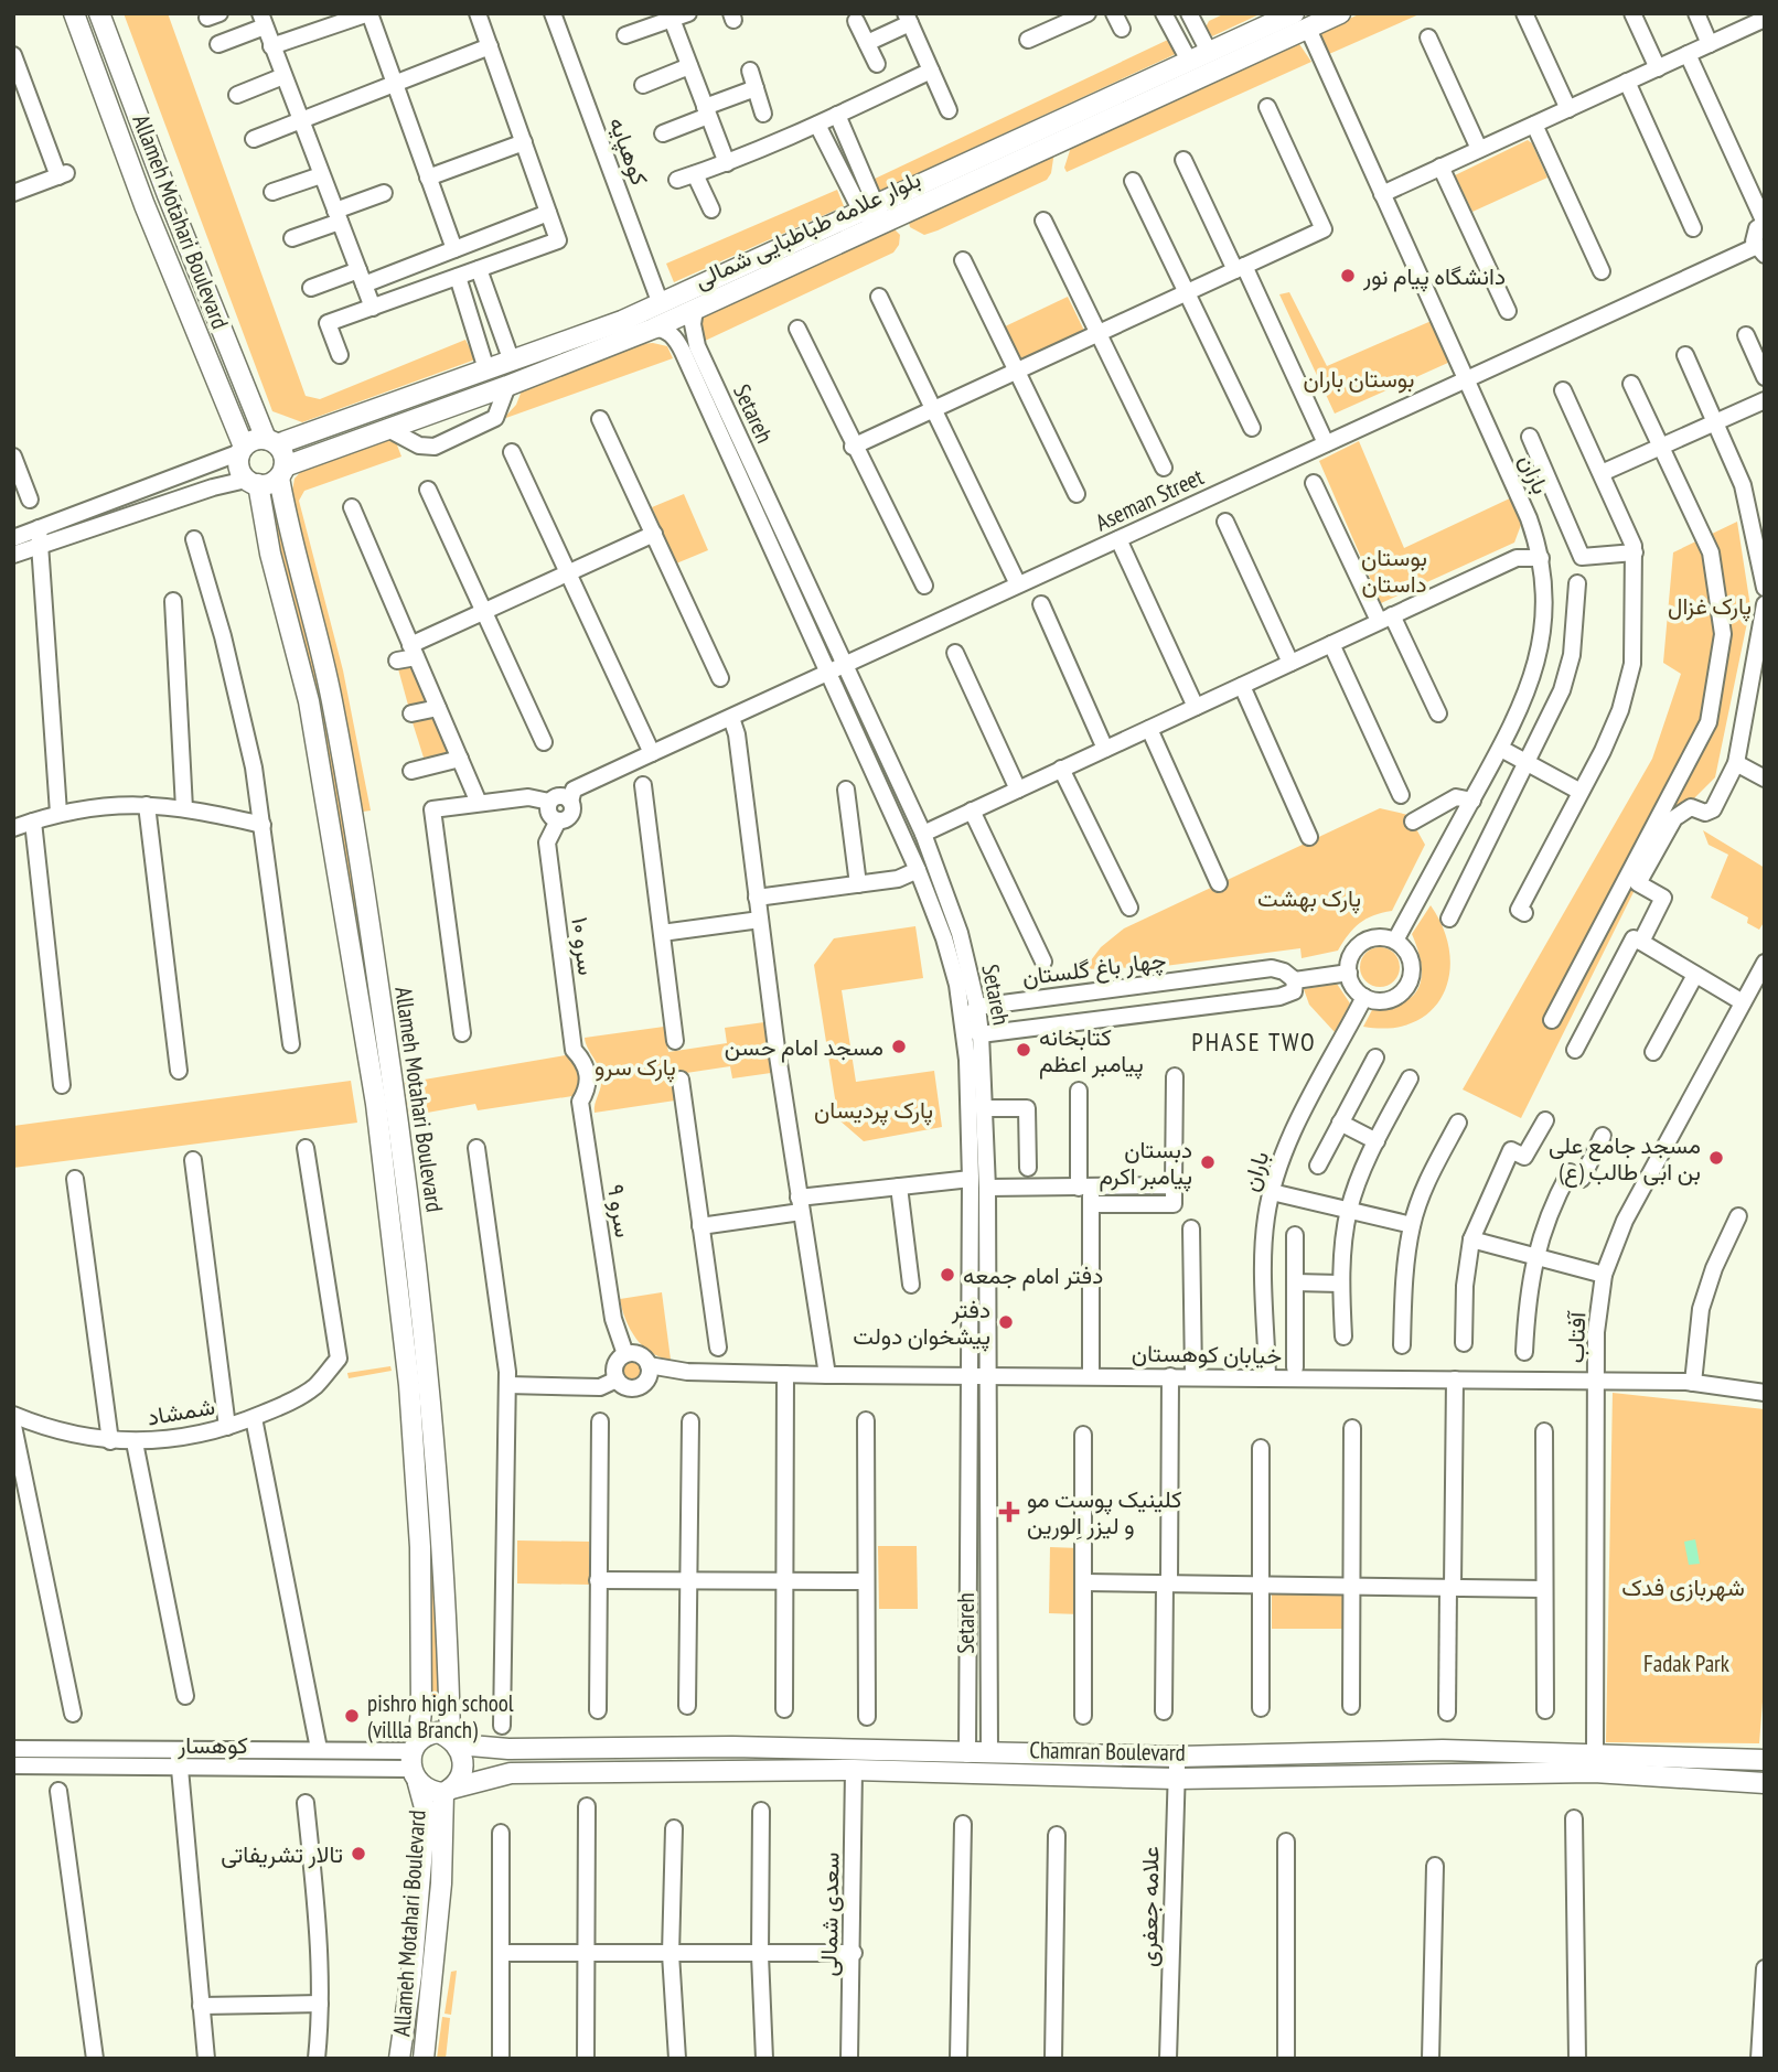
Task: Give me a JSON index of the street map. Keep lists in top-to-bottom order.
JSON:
{
  "streets": {
    "main road": ["Allameh Motahari Boulevard", "بلوار علامه طباطبایی شمالی", "Chamran Boulevard"],
    "street": [
      "کوهپایه",
      "Setareh",
      "باران",
      "Aseman Street",
      "سرو ۱۰",
      "چهار باغ گلستان",
      "سرو ۹",
      "آفتاب",
      "خیابان کوهستان",
      "شمشاد",
      "کوهسار",
      "علامه جعفری",
      "سعدی شمالی"
    ]
  },
  "crossings": [
    ["کوهپایه", "بلوار علامه طباطبایی شمالی"],
    ["Allameh Motahari Boulevard", "بلوار علامه طباطبایی شمالی"],
    ["Allameh Motahari Boulevard", "کوهسار"],
    ["Allameh Motahari Boulevard", "Chamran Boulevard"],
    ["بلوار علامه طباطبایی شمالی", "Setareh"],
    ["بلوار علامه طباطبایی شمالی", "باران"],
    ["Setareh", "Aseman Street"],
    ["Setareh", "چهار باغ گلستان"],
    ["Setareh", "خیابان کوهستان"],
    ["Setareh", "Chamran Boulevard"],
    ["باران", "Aseman Street"],
    ["باران", "خیابان کوهستان"],
    ["Aseman Street", "سرو ۱۰"],
    ["سرو ۱۰", "سرو ۹"],
    ["سرو ۹", "خیابان کوهستان"],
    ["آفتاب", "خیابان کوهستان"],
    ["آفتاب", "Chamran Boulevard"],
    ["کوهسار", "Chamran Boulevard"],
    ["Chamran Boulevard", "علامه جعفری"],
    ["Chamran Boulevard", "سعدی شمالی"]
  ],
  "districts": ["PHASE TWO"],
  "parks": [
    "بوستان باران",
    "بوستان داستان",
    "پارک غزال",
    "پارک بهشت",
    "پارک سرو",
    "پارک پردیسان",
    "شهربازی فدک",
    "Fadak Park"
  ],
  "places": {
    "other": [
      "دانشگاه پیام نور",
      "مسجد امام حسن",
      "کتابخانه پیامبر اعظم",
      "مسجد جامع علی بن ابی طالب (ع)",
      "دبستان پیامبر اکرم",
      "دفتر امام جمعه",
      "دفتر پیشخوان دولت",
      "pishro high school (villla Branch)",
      "تالار تشریفاتی"
    ],
    "health": ["کلینیک پوست مو و لیزر اِلورین"]
  }
}
